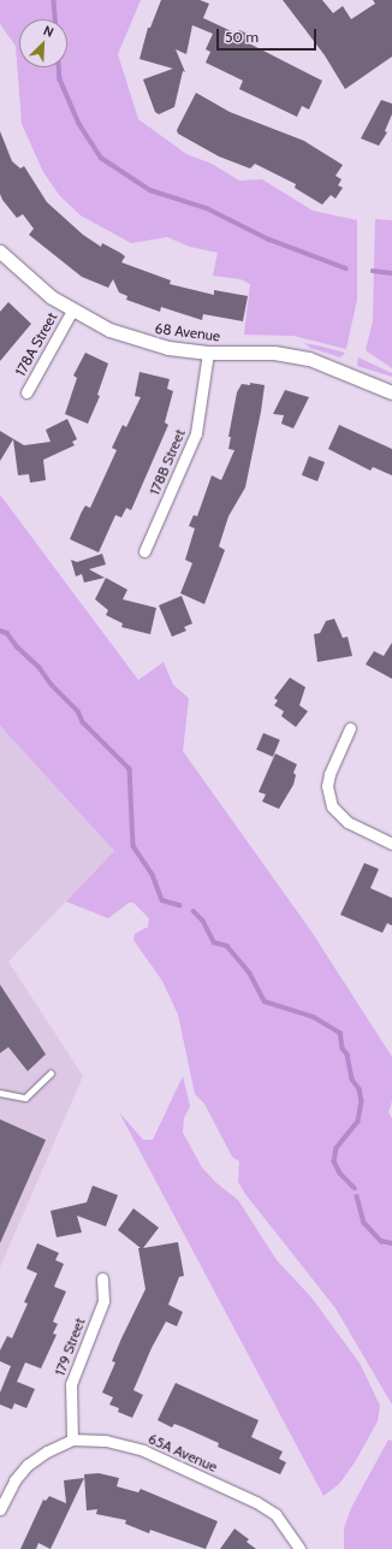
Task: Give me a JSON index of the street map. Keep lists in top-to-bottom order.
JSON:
{
  "streets": {
    "street": [
      "68 Avenue",
      "178A Street",
      "178B Street",
      "179 Street",
      "65A Avenue"
    ]
  },
  "crossings": [
    ["68 Avenue", "178A Street"],
    ["68 Avenue", "178B Street"],
    ["179 Street", "65A Avenue"]
  ],
  "scale_bar": "50 m",
  "north": "top right"
}
